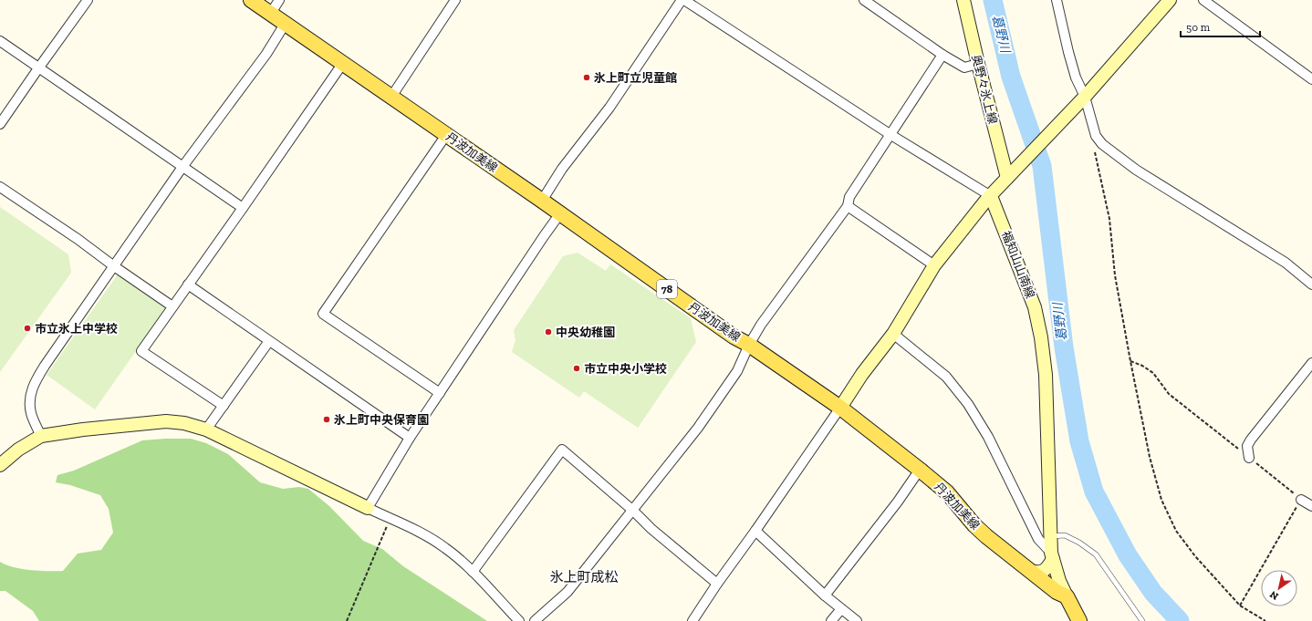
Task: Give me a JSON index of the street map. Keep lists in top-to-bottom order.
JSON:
{
  "streets": {
    "main road": [
      "奥野々氷上線",
      "丹波加美線",
      "福知山山南線",
      "78"
    ]
  },
  "crossings": [
    ["丹波加美線", "福知山山南線"]
  ],
  "districts": ["氷上町成松"],
  "water": ["葛野川"],
  "places": [
    "氷上町立児童館",
    "市立氷上中学校",
    "中央幼稚園",
    "市立中央小学校",
    "氷上町中央保育園"
  ],
  "scale_bar": "50 m",
  "north": "bottom left"
}
